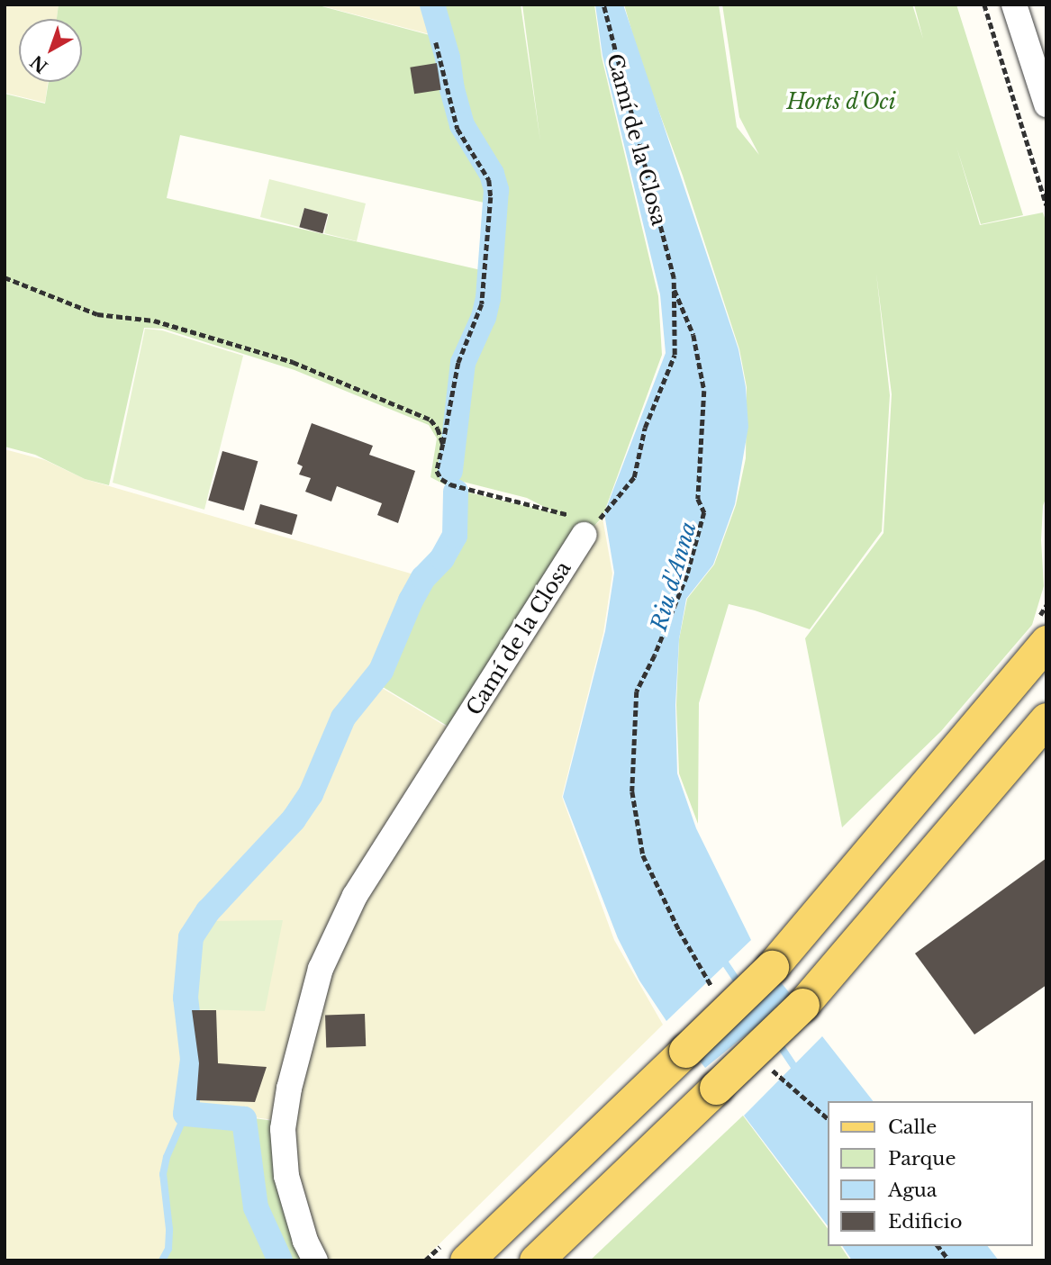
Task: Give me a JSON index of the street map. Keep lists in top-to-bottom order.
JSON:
{
  "streets": {
    "street": ["Camí de la Closa"]
  },
  "water": ["Riu d'Anna"],
  "parks": ["Horts d'Oci"],
  "legend": [
    "Calle",
    "Parque",
    "Agua",
    "Edificio"
  ],
  "north": "bottom left"
}
